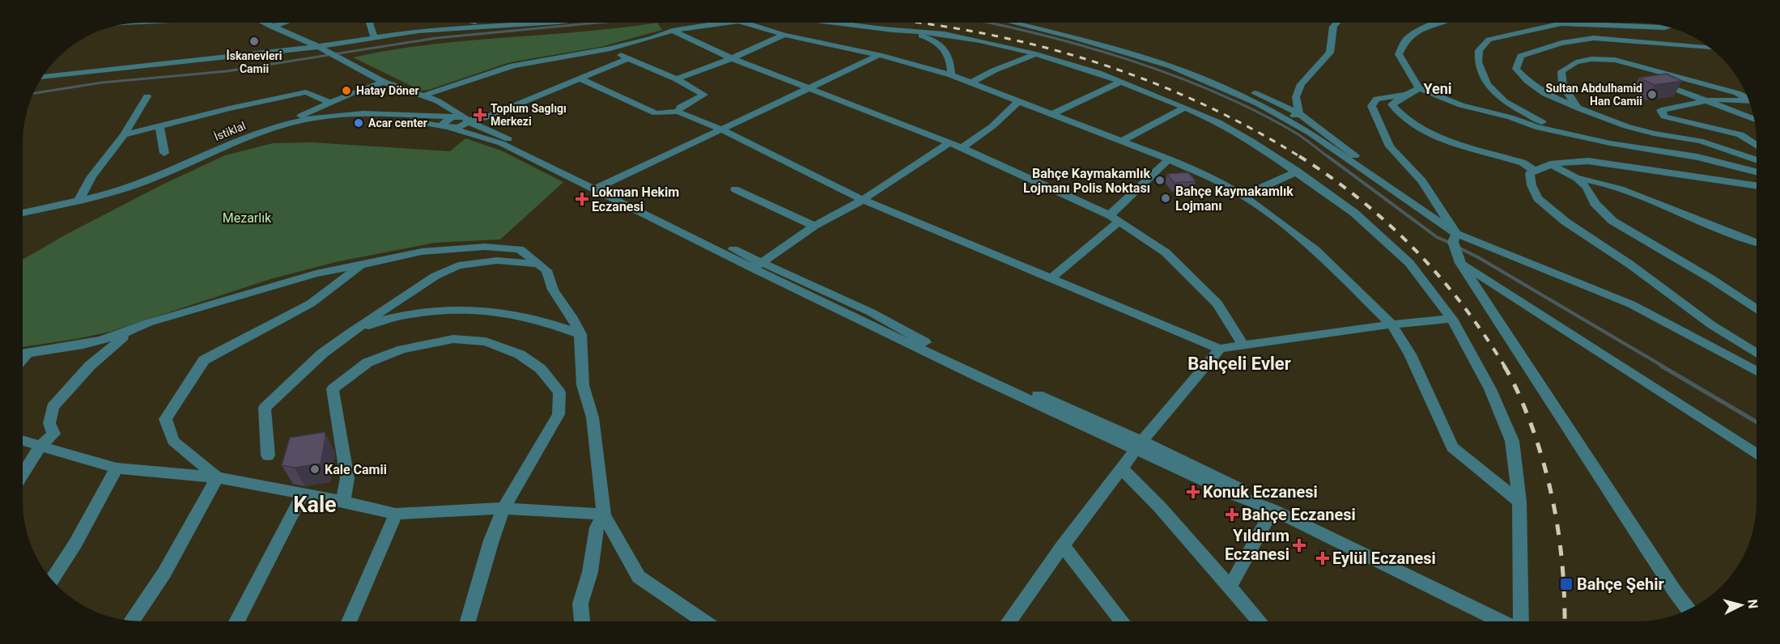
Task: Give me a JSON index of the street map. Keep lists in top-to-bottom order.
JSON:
{
  "streets": {
    "street": ["İstiklal"]
  },
  "districts": ["Yeni", "Bahçeli Evler", "Kale"],
  "parks": ["Mezarlık"],
  "places": {
    "other": [
      "İskanevleri Camii",
      "Hatay Döner",
      "Sultan Abdulhamid Han Camii",
      "Acar center",
      "Bahçe Kaymakamlık Lojmanı Polis Noktası",
      "Bahçe Kaymakamlık Lojmanı",
      "Kale Camii"
    ],
    "health": [
      "Toplum Saglıgı Merkezi",
      "Lokman Hekim Eczanesi",
      "Konuk Eczanesi",
      "Bahçe Eczanesi",
      "Yıldırım Eczanesi",
      "Eylül Eczanesi"
    ],
    "transit": ["Bahçe Şehir"]
  },
  "north": "right"
}
